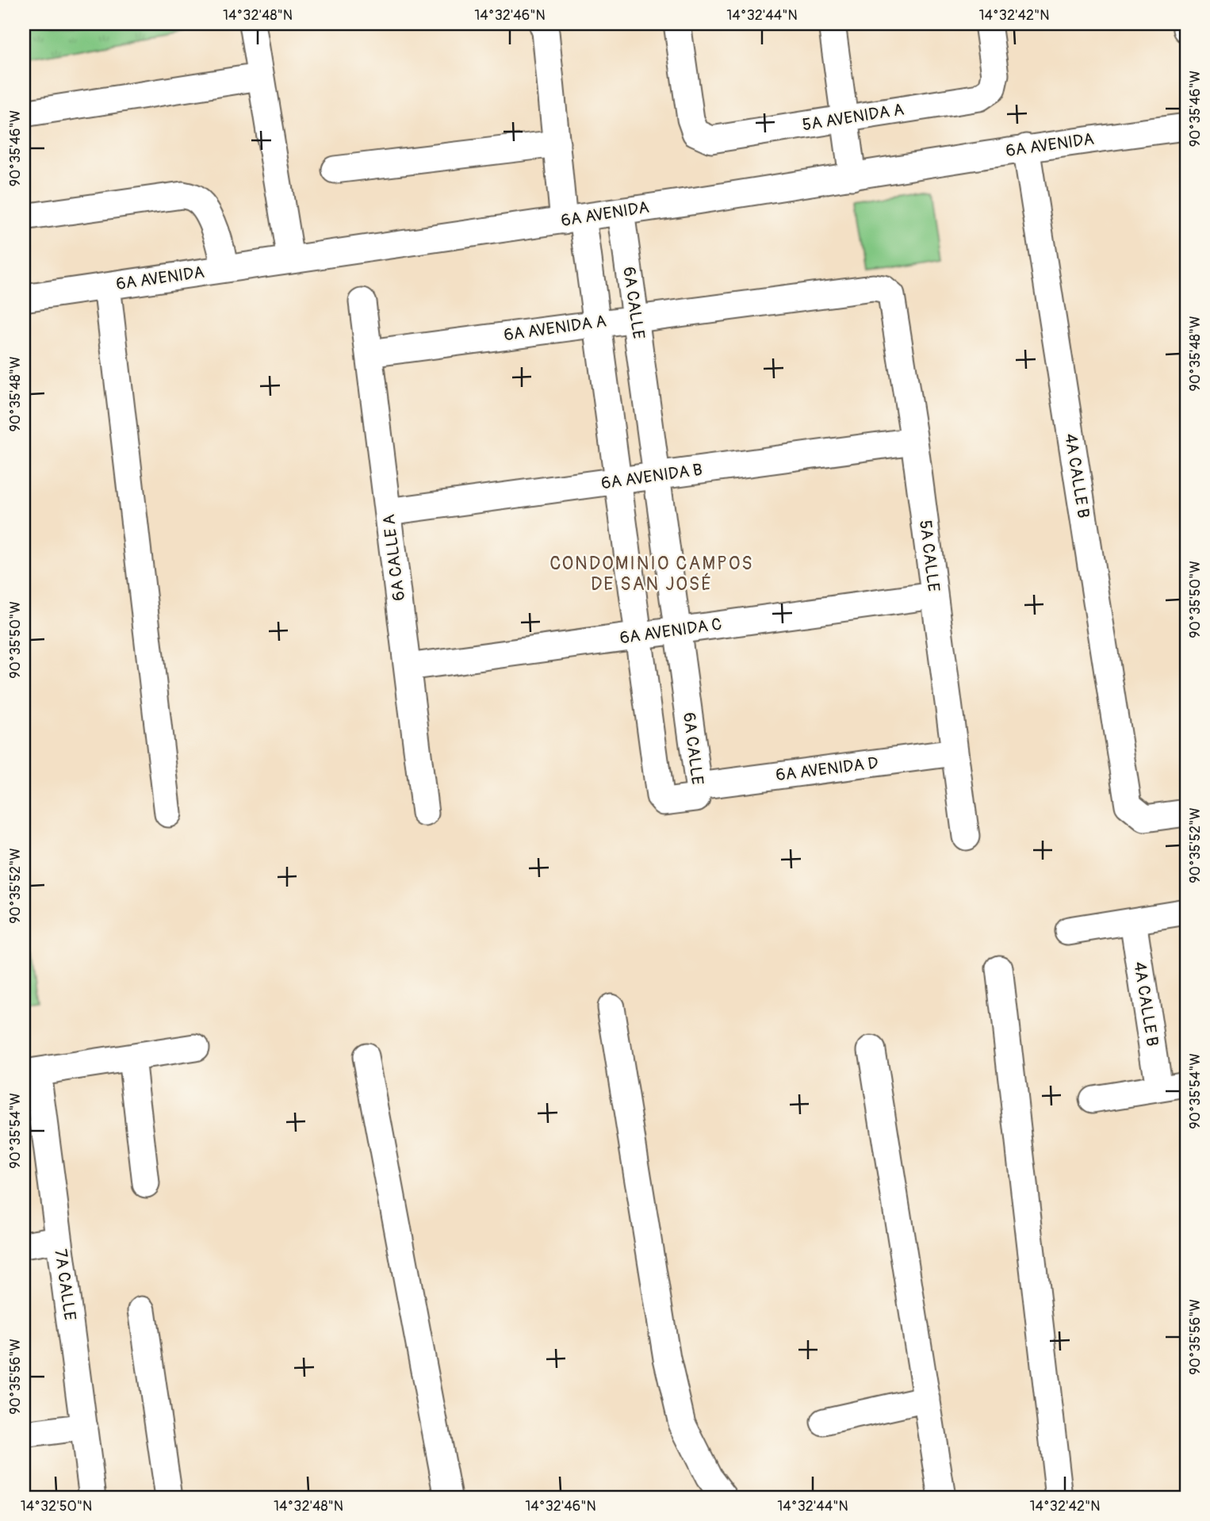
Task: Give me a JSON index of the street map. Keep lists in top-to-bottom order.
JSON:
{
  "streets": {
    "street": [
      "5A AVENIDA A",
      "6A AVENIDA",
      "6A CALLE",
      "6A AVENIDA A",
      "4A CALLE B",
      "6A AVENIDA B",
      "5A CALLE",
      "6A CALLE A",
      "6A AVENIDA C",
      "6A AVENIDA D",
      "7A CALLE"
    ]
  },
  "crossings": [
    ["6A AVENIDA", "6A CALLE"],
    ["6A AVENIDA", "4A CALLE B"],
    ["6A CALLE", "6A AVENIDA A"],
    ["6A CALLE", "6A AVENIDA B"],
    ["6A CALLE", "6A AVENIDA C"],
    ["6A CALLE", "6A AVENIDA D"],
    ["6A AVENIDA A", "5A CALLE"],
    ["6A AVENIDA A", "6A CALLE A"],
    ["6A AVENIDA B", "5A CALLE"],
    ["6A AVENIDA B", "6A CALLE A"],
    ["5A CALLE", "6A AVENIDA C"],
    ["5A CALLE", "6A AVENIDA D"],
    ["6A CALLE A", "6A AVENIDA C"]
  ],
  "districts": ["CONDOMINIO CAMPOS DE SAN JOSÉ"],
  "coordinates": [
    "14°32'48\"N",
    "14°32'46\"N",
    "14°32'44\"N",
    "14°32'42\"N",
    "90°35'46\"W",
    "90°35'48\"W",
    "90°35'50\"W",
    "90°35'52\"W",
    "90°35'54\"W",
    "90°35'56\"W",
    "14°32'50\"N"
  ]
}
